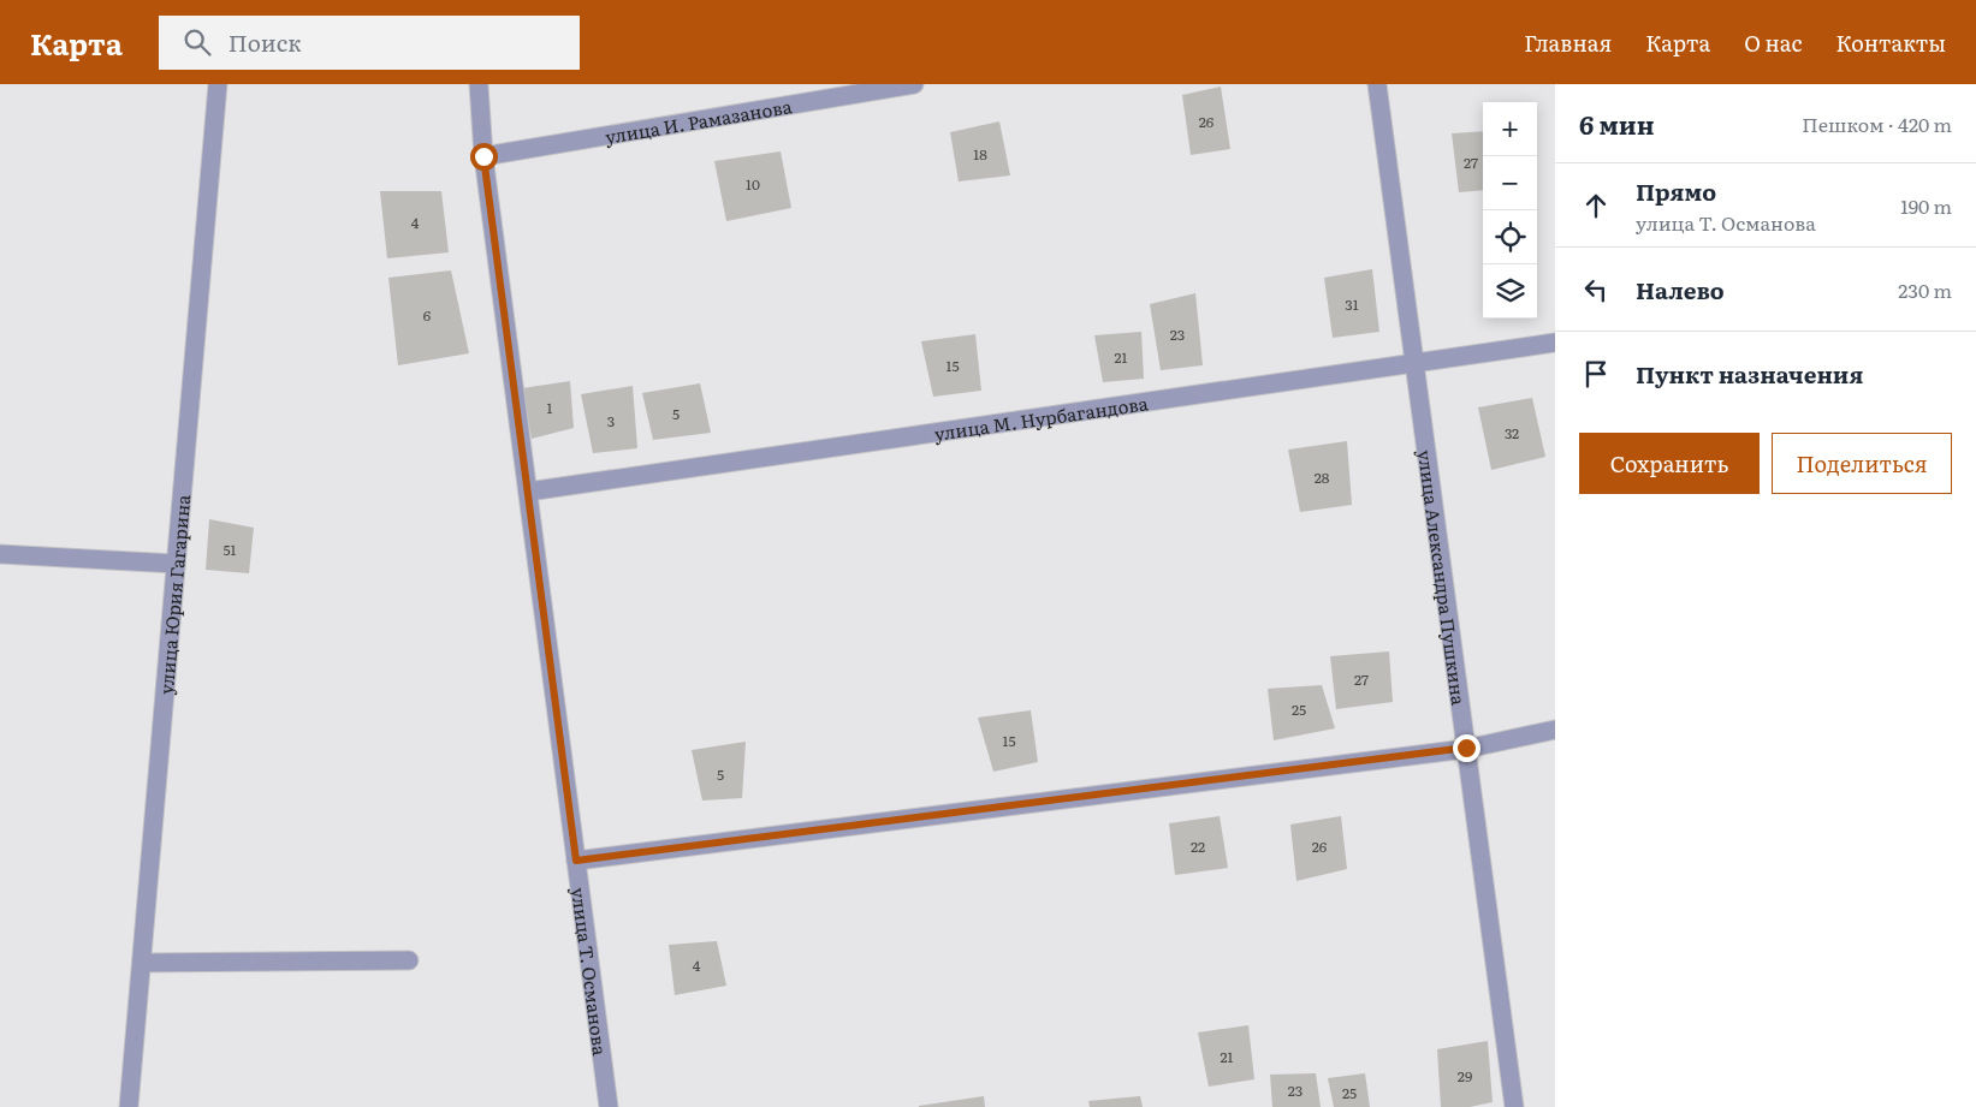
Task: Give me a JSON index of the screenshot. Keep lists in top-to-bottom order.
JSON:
{
  "streets": {
    "street": [
      "улица И. Рамазанова",
      "улица М. Нурбагандова",
      "улица Александра Пушкина",
      "улица Юрия Гагарина",
      "улица Т. Османова"
    ]
  },
  "crossings": [
    ["улица И. Рамазанова", "улица Т. Османова"],
    ["улица М. Нурбагандова", "улица Александра Пушкина"],
    ["улица М. Нурбагандова", "улица Т. Османова"]
  ],
  "house_numbers": [
    "26",
    "18",
    "27",
    "10",
    "4",
    "31",
    "6",
    "23",
    "21",
    "15",
    "1",
    "5",
    "3",
    "32",
    "28",
    "51",
    "27",
    "25",
    "15",
    "5",
    "22",
    "26",
    "4",
    "21",
    "29",
    "23",
    "25"
  ],
  "page": {
    "header": "Карта",
    "search": "Поиск",
    "nav": [
      "Главная",
      "Карта",
      "О нас",
      "Контакты"
    ],
    "heading": ["6 мин", "Пешком · 420 m"],
    "map_buttons": ["+", "−"],
    "list": [
      ["Прямо", "улица Т. Османова", "190 m"],
      ["Налево", "230 m"],
      "Пункт назначения"
    ],
    "buttons": ["Сохранить", "Поделиться"]
  }
}
